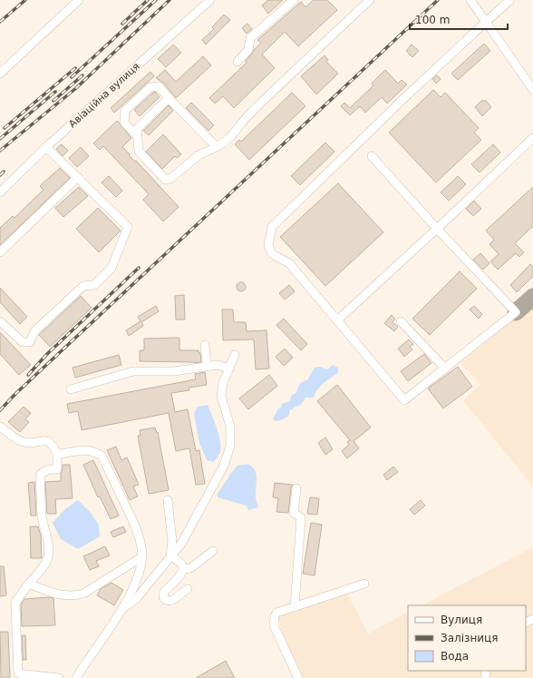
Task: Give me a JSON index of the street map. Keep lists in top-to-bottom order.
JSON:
{
  "streets": {
    "street": ["Авіаційна вулиця"]
  },
  "legend": ["Вулиця", "Залізниця", "Вода"],
  "scale_bar": "100 m"
}
